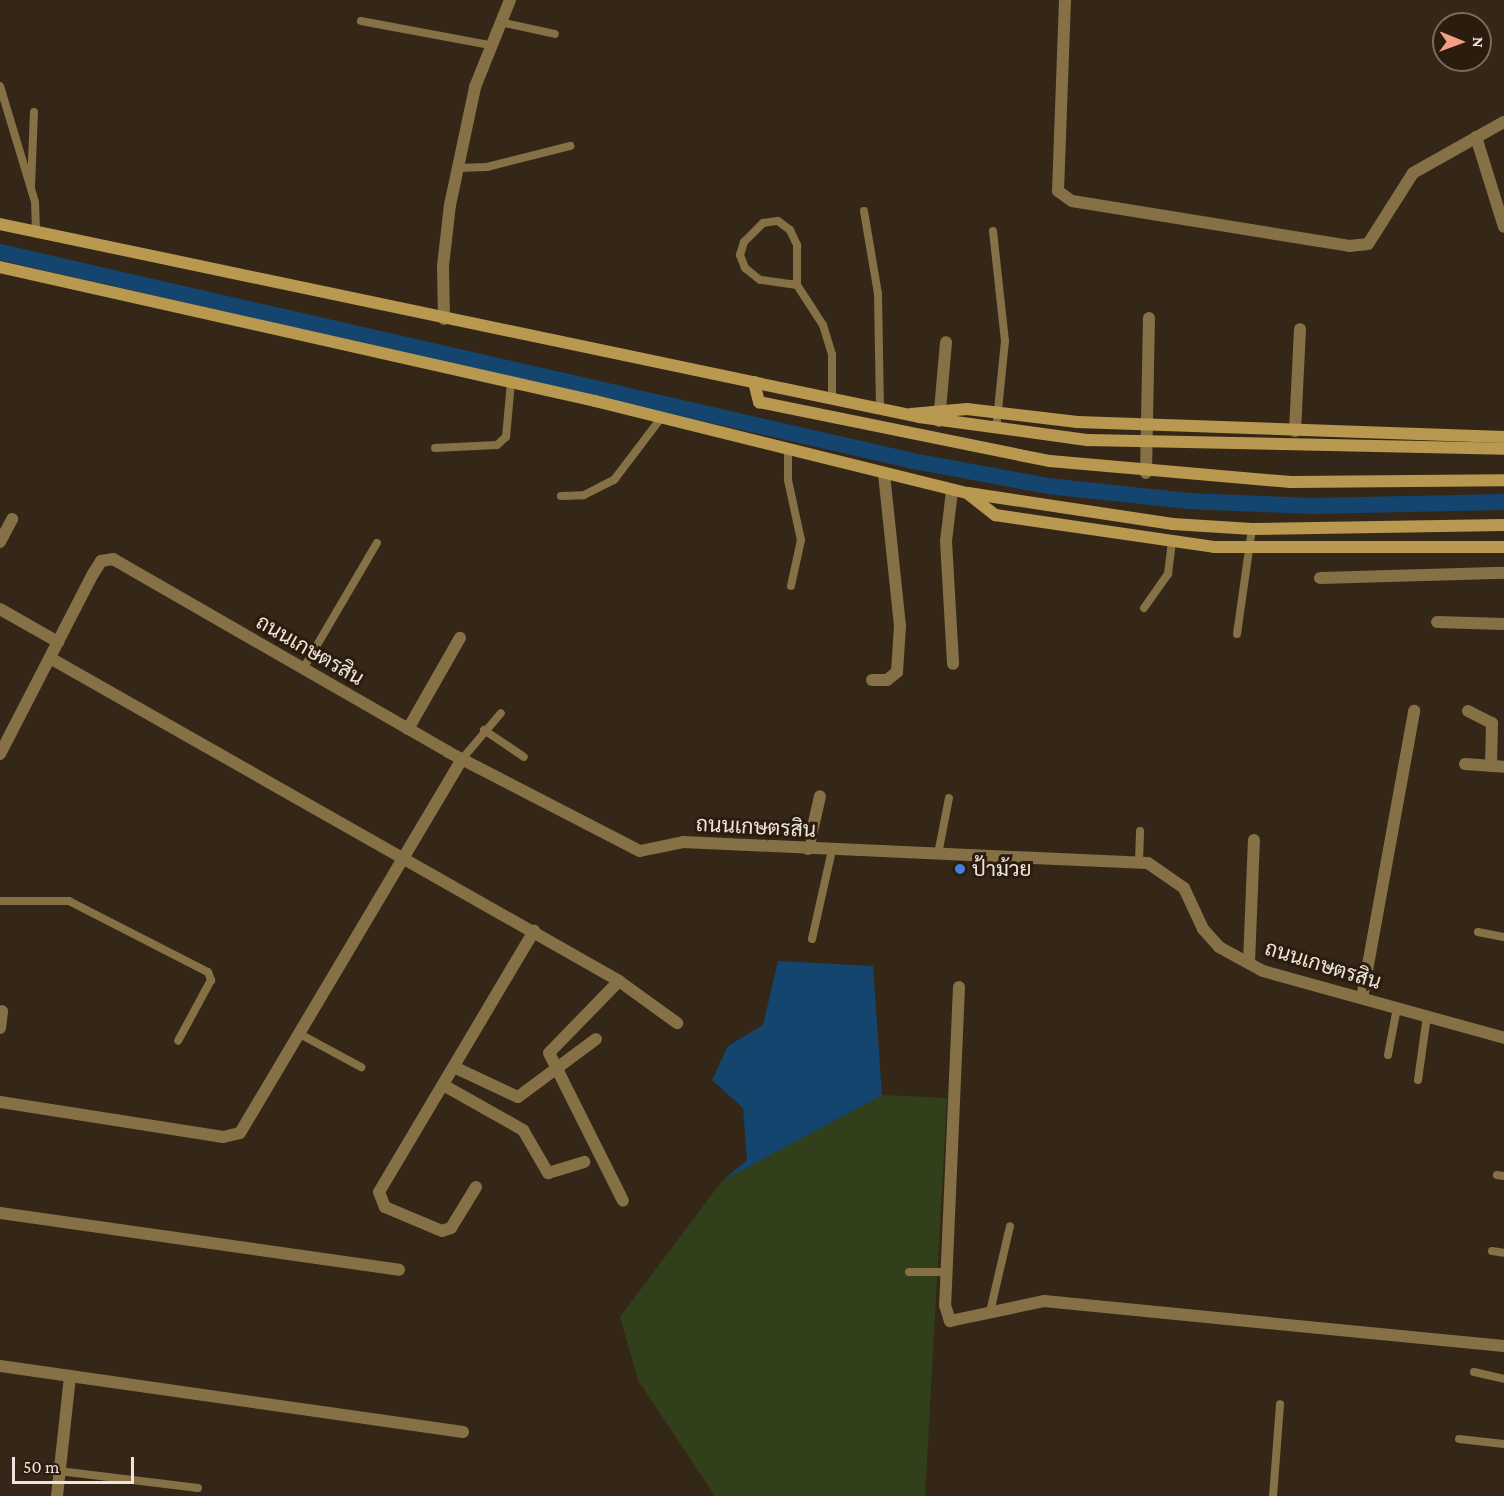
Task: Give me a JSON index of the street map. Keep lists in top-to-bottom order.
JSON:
{
  "streets": {
    "street": ["ถนนเกษตรสิน"]
  },
  "places": ["ป้าม้วย"],
  "scale_bar": "50 m",
  "north": "right"
}
